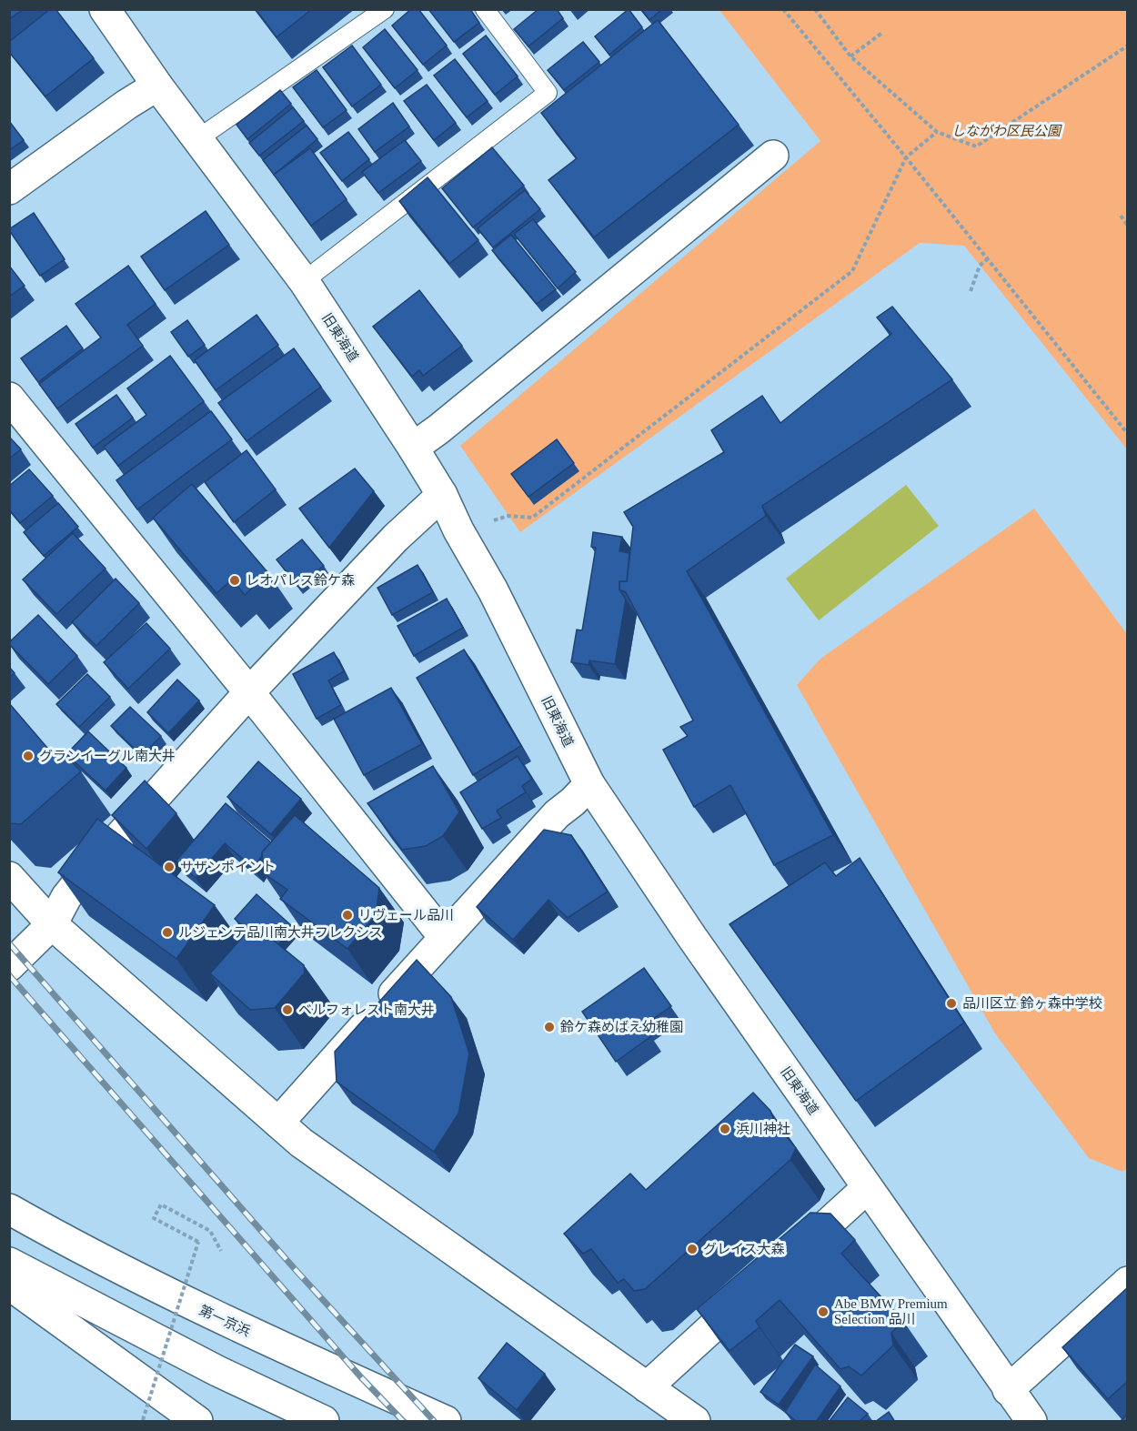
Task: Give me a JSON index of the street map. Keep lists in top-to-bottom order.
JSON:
{
  "streets": {
    "main road": ["旧東海道", "第一京浜"]
  },
  "parks": ["しながわ区民公園"],
  "places": [
    "レオパレス鈴ケ森",
    "グランイーグル南大井",
    "サザンポイント",
    "リヴェール品川",
    "ルジェンテ品川南大井フレクシス",
    "品川区立 鈴ヶ森中学校",
    "ベルフォレスト南大井",
    "鈴ケ森めばえ幼稚園",
    "浜川神社",
    "グレイス大森",
    "Abe BMW Premium Selection 品川"
  ]
}
